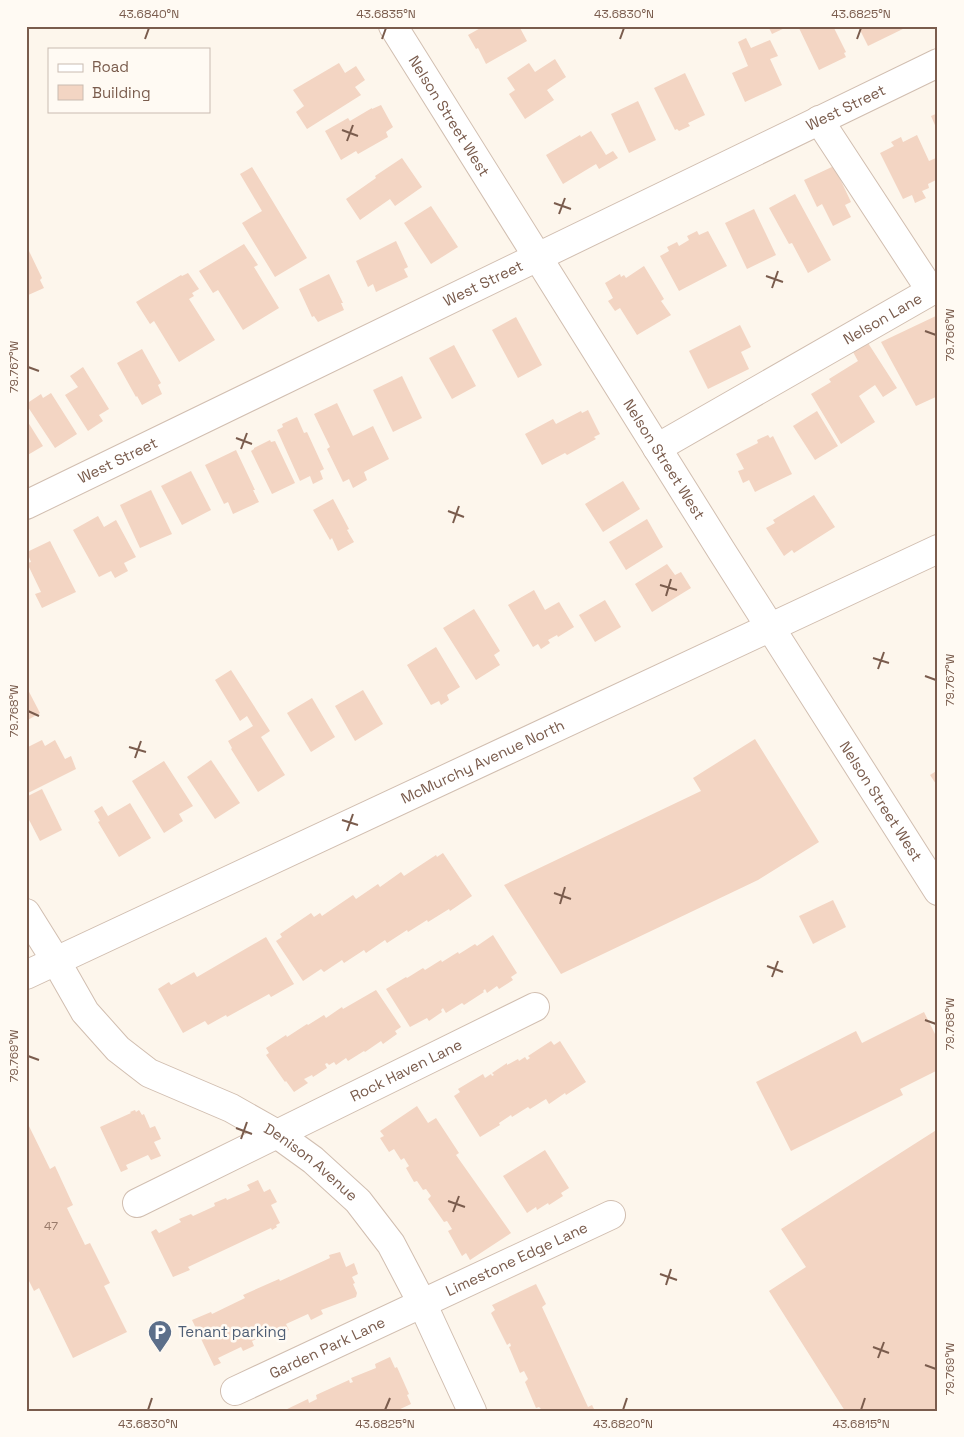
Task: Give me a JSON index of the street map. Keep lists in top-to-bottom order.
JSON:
{
  "streets": {
    "street": [
      "West Street",
      "Nelson Street West",
      "Nelson Lane",
      "McMurchy Avenue North",
      "Rock Haven Lane",
      "Denison Avenue",
      "Limestone Edge Lane",
      "Garden Park Lane"
    ]
  },
  "crossings": [
    ["West Street", "Nelson Street West"],
    ["West Street", "Nelson Lane"],
    ["Nelson Street West", "Nelson Lane"],
    ["Nelson Street West", "McMurchy Avenue North"],
    ["McMurchy Avenue North", "Denison Avenue"],
    ["Rock Haven Lane", "Denison Avenue"],
    ["Denison Avenue", "Limestone Edge Lane"],
    ["Denison Avenue", "Garden Park Lane"],
    ["Limestone Edge Lane", "Garden Park Lane"]
  ],
  "places": {
    "parking": ["Tenant parking"]
  },
  "house_numbers": ["47"],
  "legend": ["Road", "Building"],
  "coordinates": [
    "43.6840°N",
    "43.6835°N",
    "43.6830°N",
    "43.6825°N",
    "79.766°W",
    "79.767°W",
    "79.768°W",
    "79.769°W",
    "43.6820°N",
    "43.6815°N"
  ]
}
